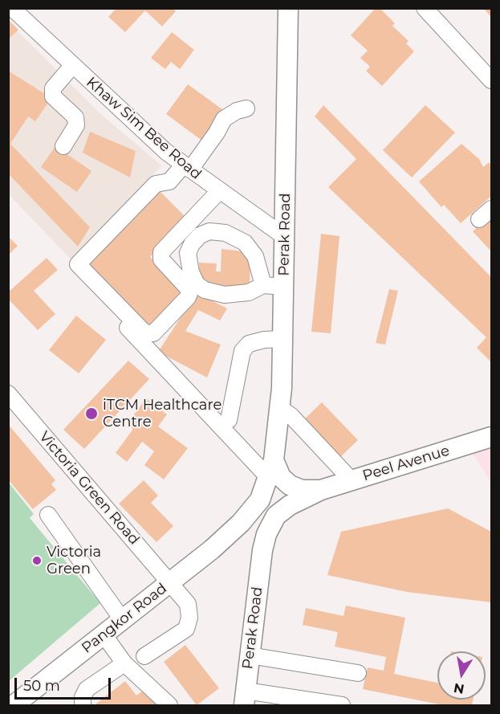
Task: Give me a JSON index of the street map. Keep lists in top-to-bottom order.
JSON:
{
  "streets": {
    "main road": ["Perak Road", "Peel Avenue", "Pangkor Road"],
    "street": ["Khaw Sim Bee Road", "Victoria Green Road"]
  },
  "crossings": [
    ["Khaw Sim Bee Road", "Perak Road"],
    ["Perak Road", "Peel Avenue"],
    ["Perak Road", "Pangkor Road"],
    ["Peel Avenue", "Pangkor Road"],
    ["Victoria Green Road", "Pangkor Road"]
  ],
  "places": ["iTCM Healthcare Centre", "Victoria Green"],
  "scale_bar": "50 m",
  "north": "bottom"
}
